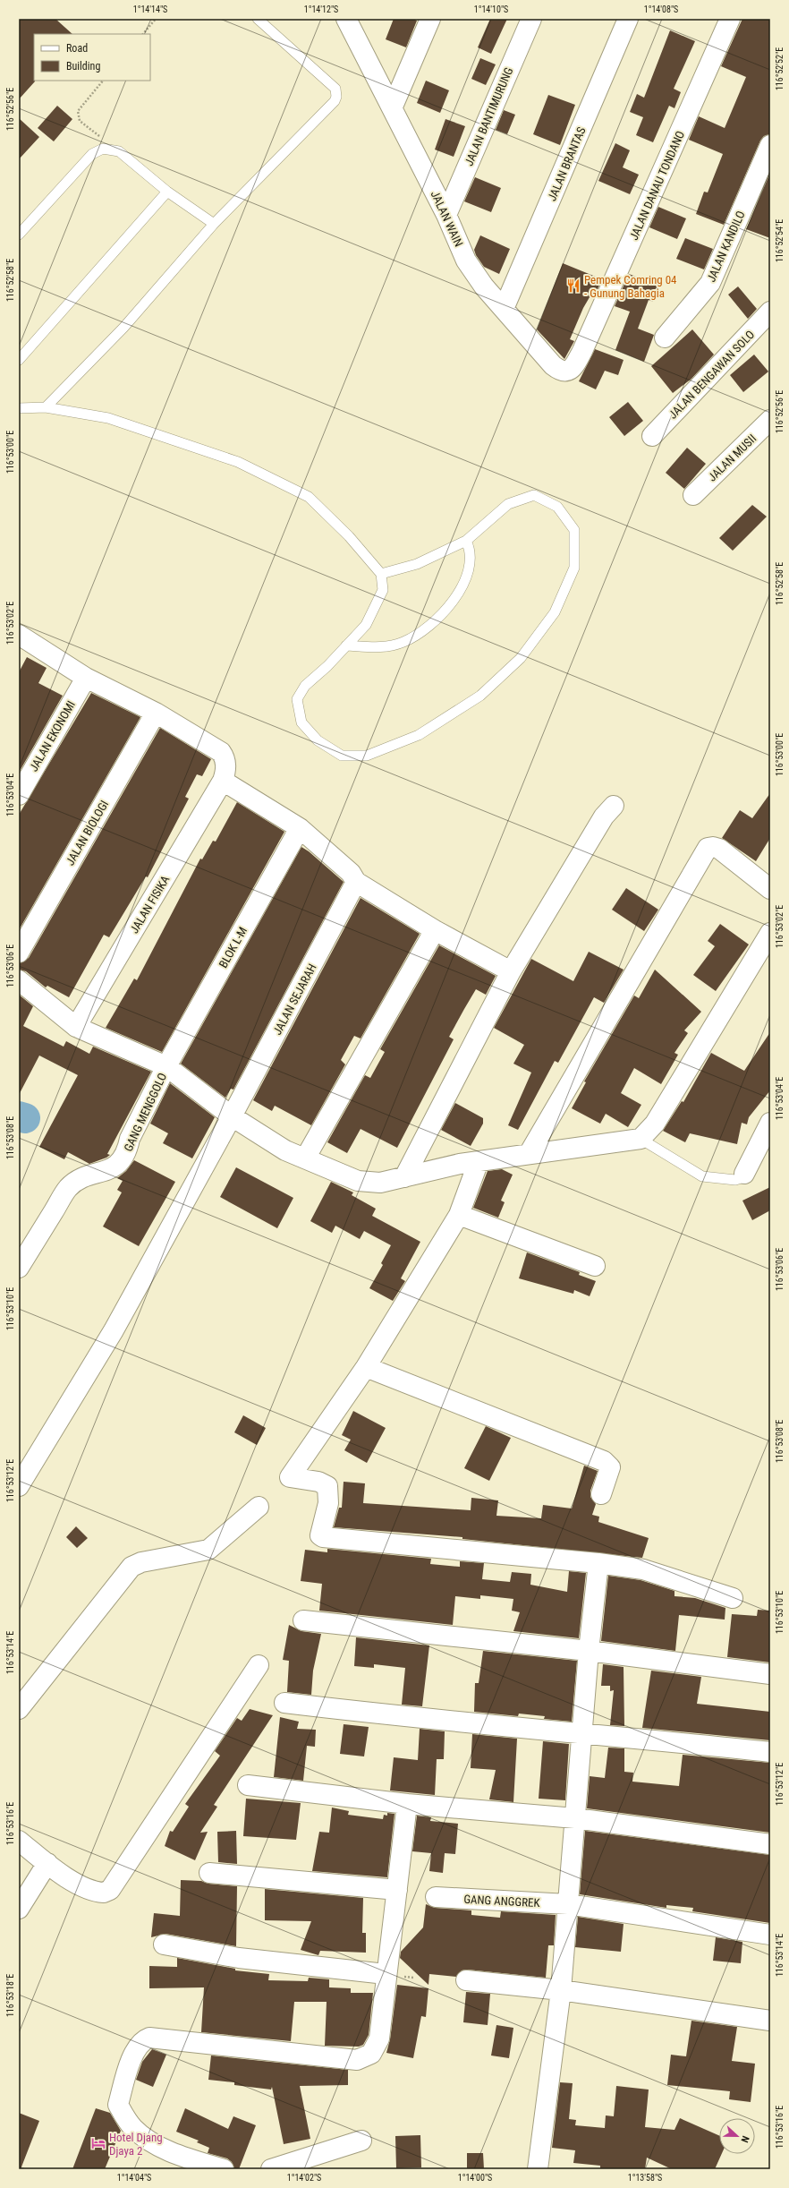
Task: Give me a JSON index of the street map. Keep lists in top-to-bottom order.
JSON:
{
  "streets": {
    "street": [
      "JALAN BANTIMURUNG",
      "JALAN BRANTAS",
      "JALAN DANAU TONDANO",
      "JALAN WAIN",
      "JALAN KANDILO",
      "JALAN BENGAWAN SOLO",
      "JALAN MUSII",
      "JALAN EKONOMI",
      "JALAN BIOLOGI",
      "JALAN FISIKA",
      "BLOK L-M",
      "JALAN SEJARAH",
      "GANG MENGGOLO",
      "GANG ANGGREK"
    ]
  },
  "crossings": [
    ["JALAN BANTIMURUNG", "JALAN WAIN"],
    ["JALAN BRANTAS", "JALAN WAIN"],
    ["JALAN DANAU TONDANO", "JALAN WAIN"],
    ["BLOK L-M", "GANG MENGGOLO"]
  ],
  "places": {
    "restaurant": ["Pempek Comring 04 - Gunung Bahagia"],
    "hotel": ["Hotel Djang Djaya 2"]
  },
  "legend": ["Road", "Building"],
  "north": "right",
  "coordinates": [
    "1°14'14\"S",
    "1°14'12\"S",
    "1°14'10\"S",
    "1°14'08\"S",
    "116°52'52\"E",
    "116°52'56\"E",
    "116°52'54\"E",
    "116°52'58\"E",
    "116°53'00\"E",
    "116°53'02\"E",
    "116°53'04\"E",
    "116°53'06\"E",
    "116°53'08\"E",
    "116°53'10\"E",
    "116°53'12\"E",
    "116°53'14\"E",
    "116°53'16\"E",
    "116°53'18\"E",
    "1°14'04\"S",
    "1°14'02\"S",
    "1°14'00\"S",
    "1°13'58\"S"
  ]
}
